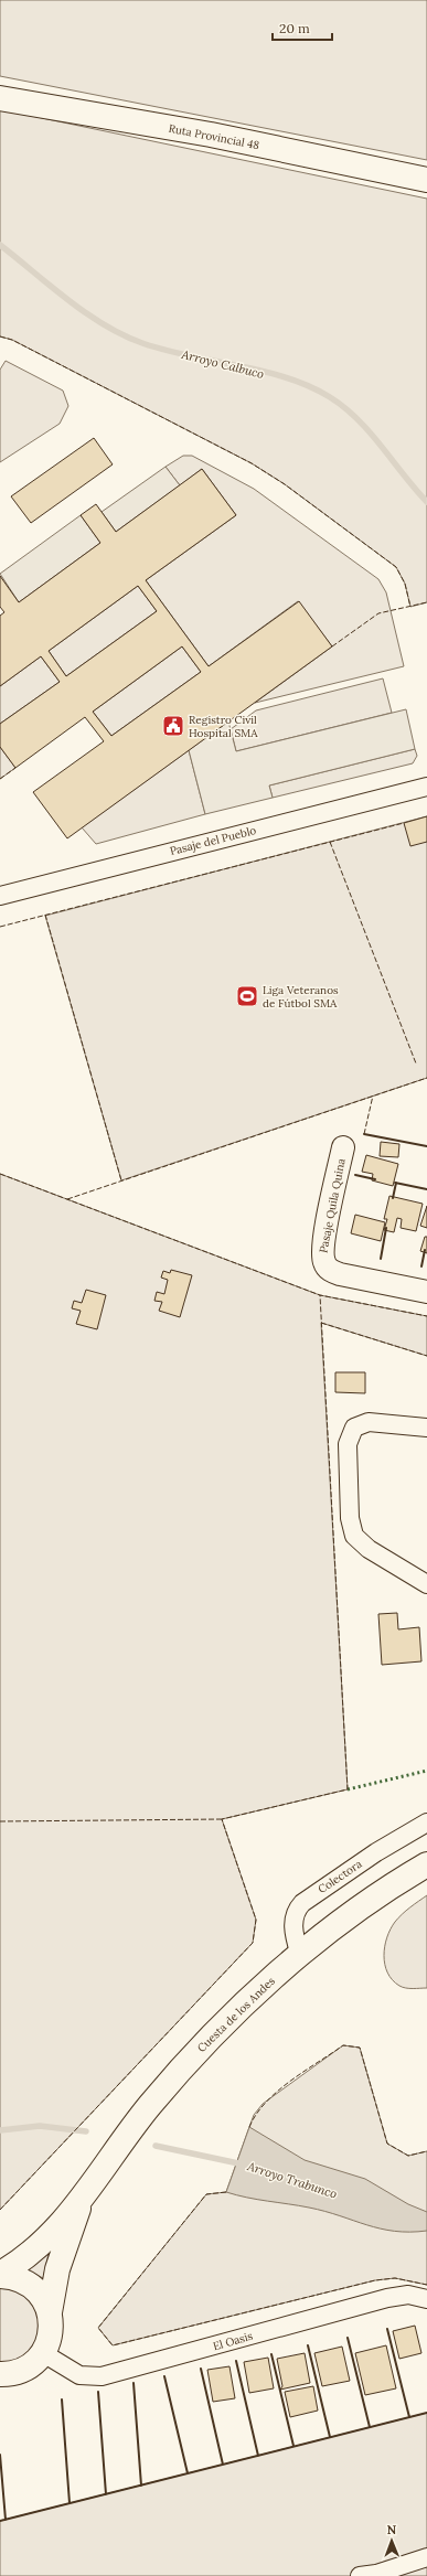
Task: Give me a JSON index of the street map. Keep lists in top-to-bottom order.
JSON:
{
  "streets": {
    "main road": ["Ruta Provincial 48", "Cuesta de los Andes"],
    "street": [
      "Pasaje del Pueblo",
      "Pasaje Quila Quina",
      "Colectora",
      "El Oasis"
    ]
  },
  "crossings": [
    ["Colectora", "Cuesta de los Andes"]
  ],
  "water": ["Arroyo Calbuco", "Arroyo Trabunco"],
  "places": {
    "public building": ["Registro Civil Hospital SMA"],
    "sports": ["Liga Veteranos de Fútbol SMA"]
  },
  "scale_bar": "20 m",
  "north": "top"
}
